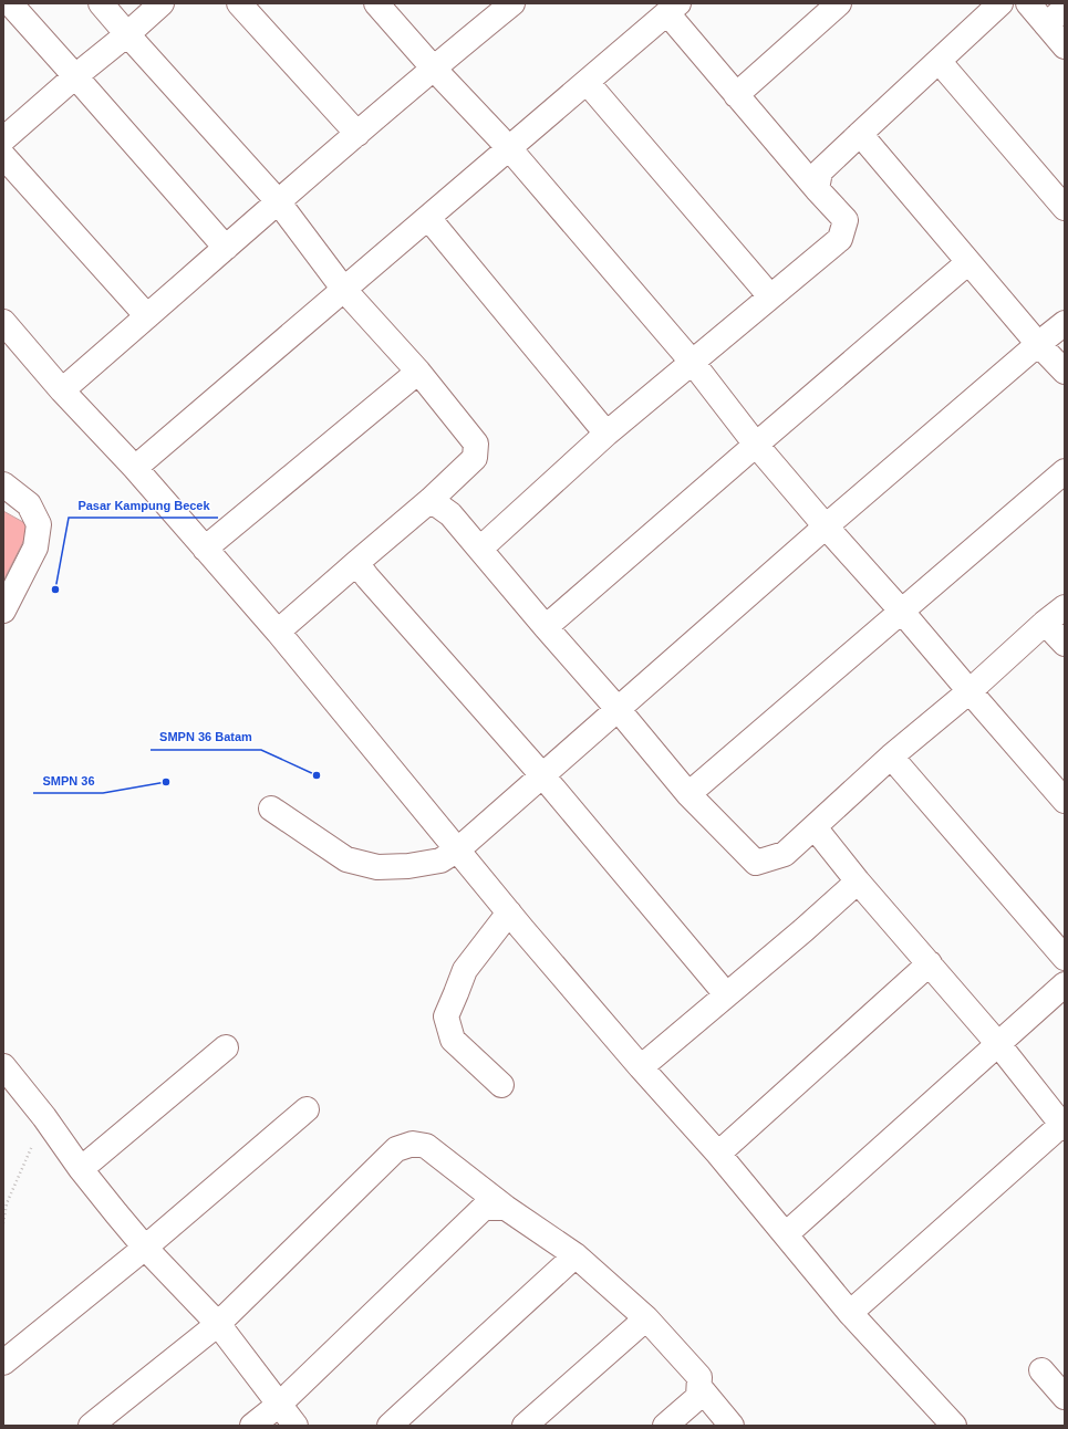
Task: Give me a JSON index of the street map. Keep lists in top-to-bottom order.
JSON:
{
  "places": ["Pasar Kampung Becek", "SMPN 36 Batam", "SMPN 36"]
}
